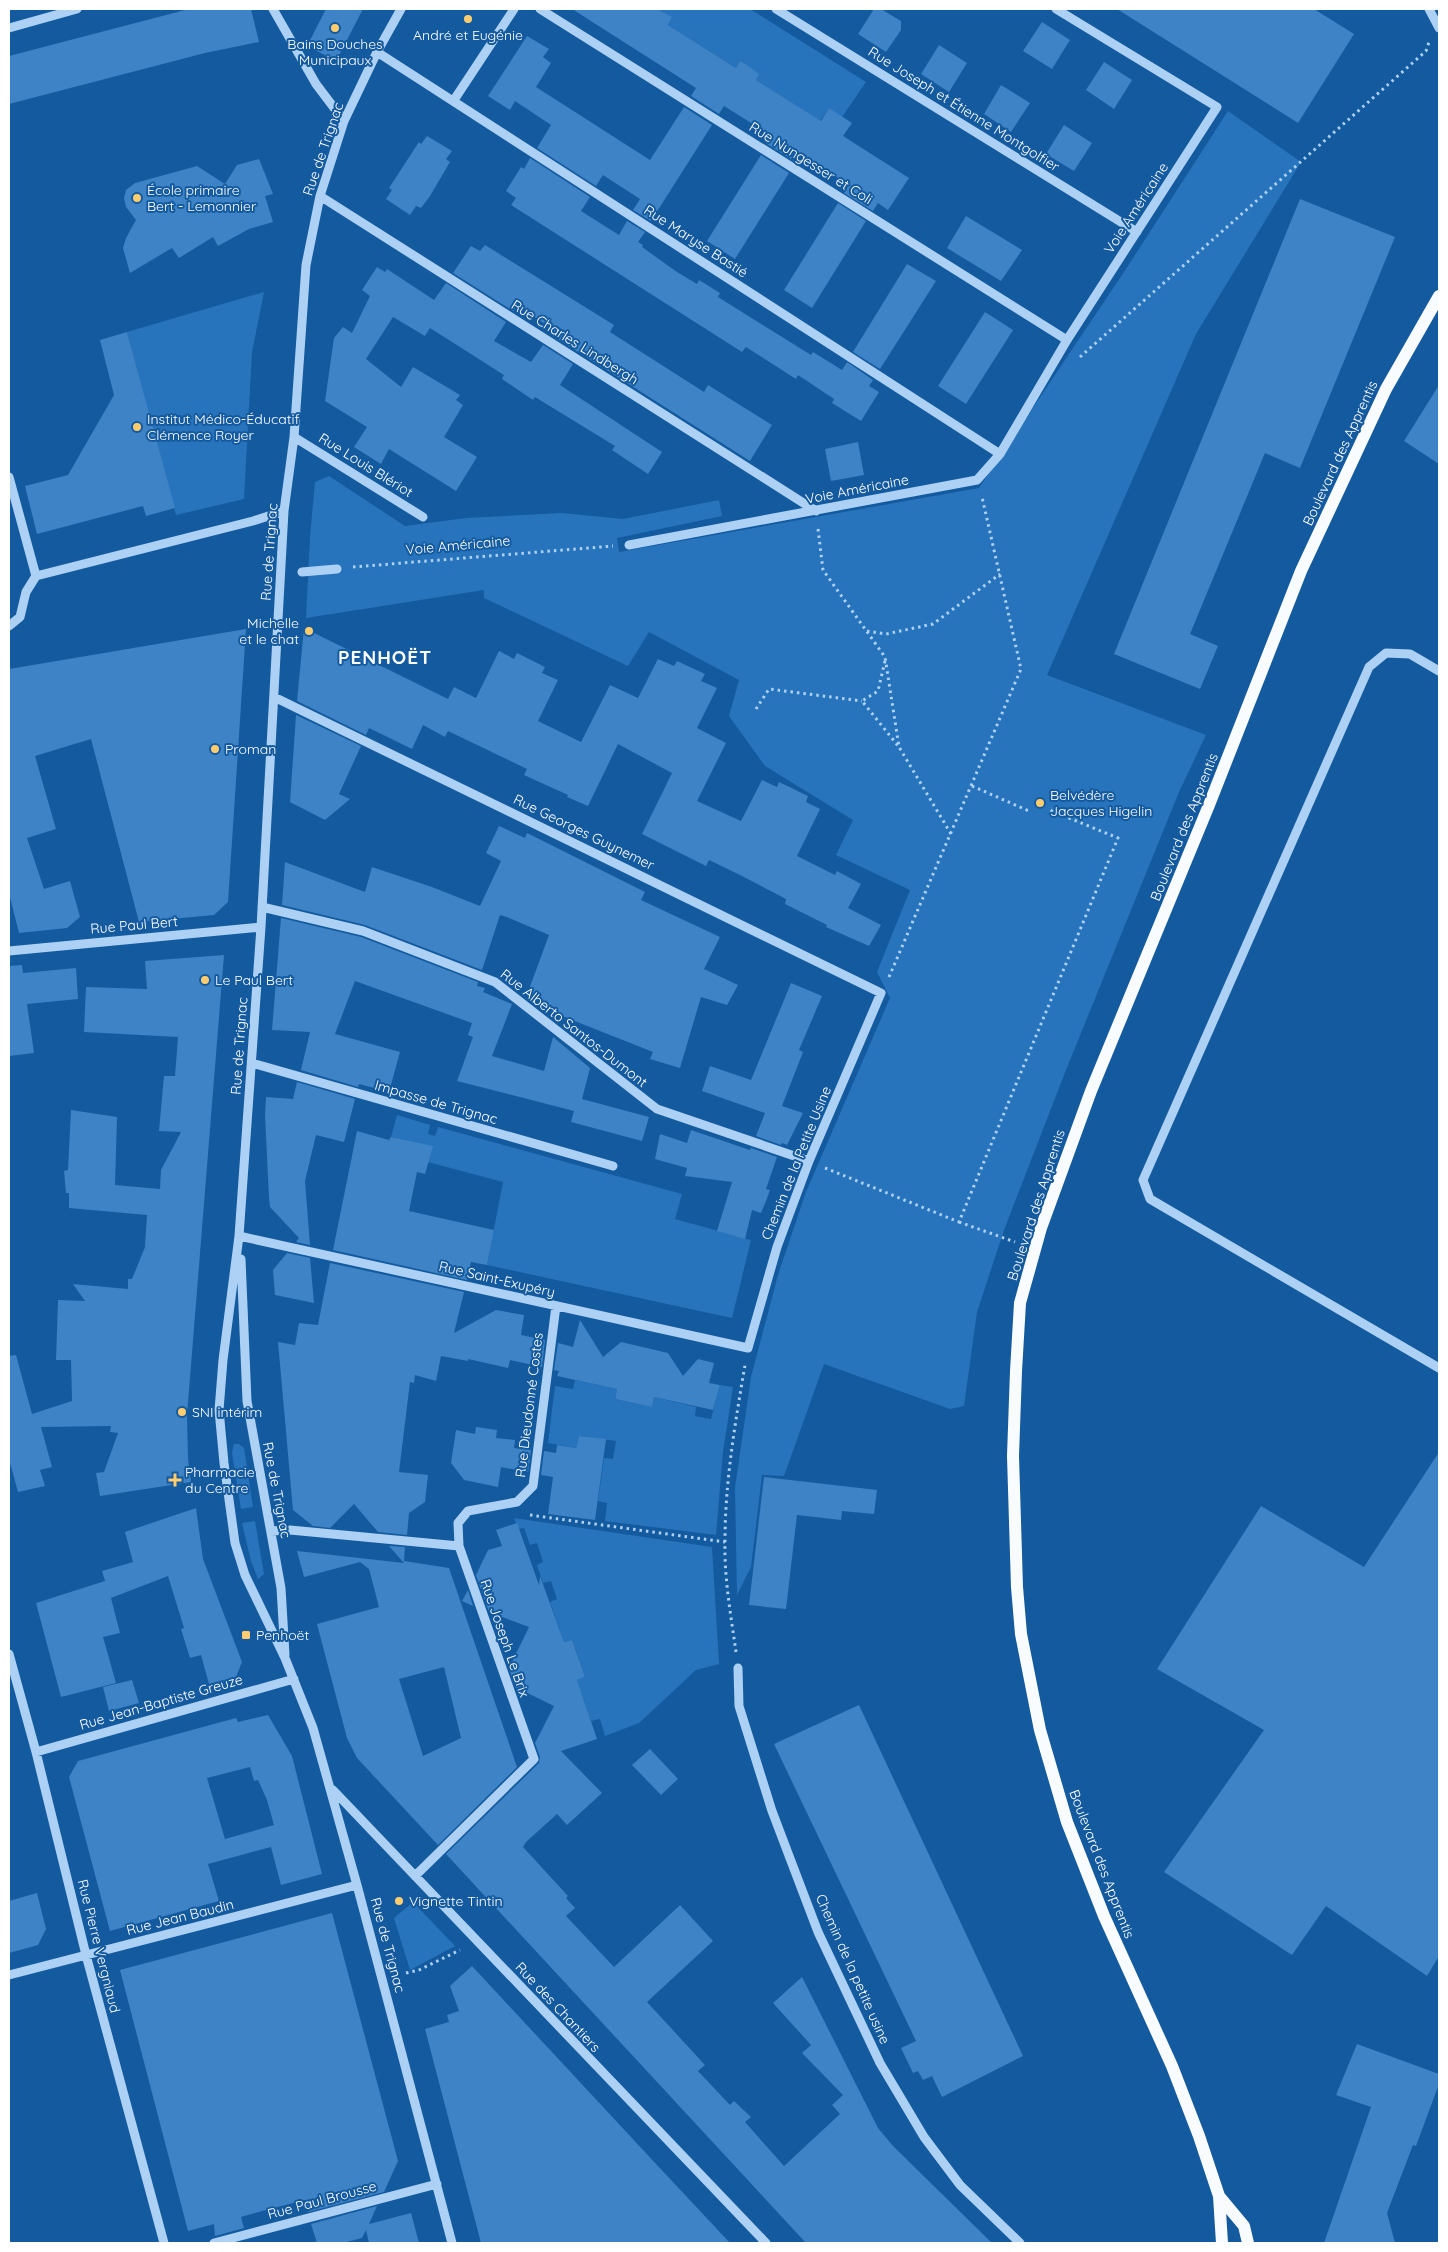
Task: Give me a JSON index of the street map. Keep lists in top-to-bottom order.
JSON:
{
  "streets": {
    "main road": ["Boulevard des Apprentis"],
    "street": [
      "Rue Joseph et Étienne Montgolfier",
      "Rue de Trignac",
      "Rue Nungesser et Coli",
      "Voie Américaine",
      "Rue Maryse Bastié",
      "Rue Charles Lindbergh",
      "Rue Louis Blériot",
      "Rue Georges Guynemer",
      "Rue Paul Bert",
      "Rue Alberto Santos-Dumont",
      "Impasse de Trignac",
      "Chemin de la Petite Usine",
      "Rue Saint-Exupéry",
      "Rue Dieudonné Costes",
      "Rue Joseph Le Brix",
      "Rue Jean-Baptiste Greuze",
      "Rue Jean Baudin",
      "Rue Pierre Vergniaud",
      "Chemin de la petite usine",
      "Rue des Chantiers",
      "Rue Paul Brousse"
    ]
  },
  "crossings": [
    ["Rue Joseph et Étienne Montgolfier", "Voie Américaine"],
    ["Rue de Trignac", "Rue Maryse Bastié"],
    ["Rue de Trignac", "Rue Charles Lindbergh"],
    ["Rue de Trignac", "Rue Louis Blériot"],
    ["Rue de Trignac", "Rue Georges Guynemer"],
    ["Rue de Trignac", "Rue Paul Bert"],
    ["Rue de Trignac", "Rue Alberto Santos-Dumont"],
    ["Rue de Trignac", "Impasse de Trignac"],
    ["Rue de Trignac", "Rue Saint-Exupéry"],
    ["Rue de Trignac", "Rue Jean-Baptiste Greuze"],
    ["Rue de Trignac", "Rue Jean Baudin"],
    ["Rue de Trignac", "Rue des Chantiers"],
    ["Rue de Trignac", "Rue Paul Brousse"],
    ["Rue Nungesser et Coli", "Voie Américaine"],
    ["Voie Américaine", "Rue Maryse Bastié"],
    ["Voie Américaine", "Rue Charles Lindbergh"],
    ["Rue Georges Guynemer", "Chemin de la Petite Usine"],
    ["Rue Alberto Santos-Dumont", "Chemin de la Petite Usine"],
    ["Chemin de la Petite Usine", "Rue Saint-Exupéry"],
    ["Rue Saint-Exupéry", "Rue Dieudonné Costes"],
    ["Rue Joseph Le Brix", "Rue des Chantiers"],
    ["Rue Jean-Baptiste Greuze", "Rue Pierre Vergniaud"],
    ["Rue Jean Baudin", "Rue Pierre Vergniaud"]
  ],
  "districts": ["PENHOËT"],
  "places": {
    "other": [
      "André et Eugénie",
      "Bains Douches Municipaux",
      "École primaire Bert - Lemonnier",
      "Institut Médico-Éducatif Clémence Royer",
      "Michelle et le chat",
      "Proman",
      "Belvédère Jacques Higelin",
      "Le Paul Bert",
      "SNI intérim",
      "Vignette Tintin"
    ],
    "health": ["Pharmacie du Centre"],
    "transit": ["Penhoët"]
  }
}
